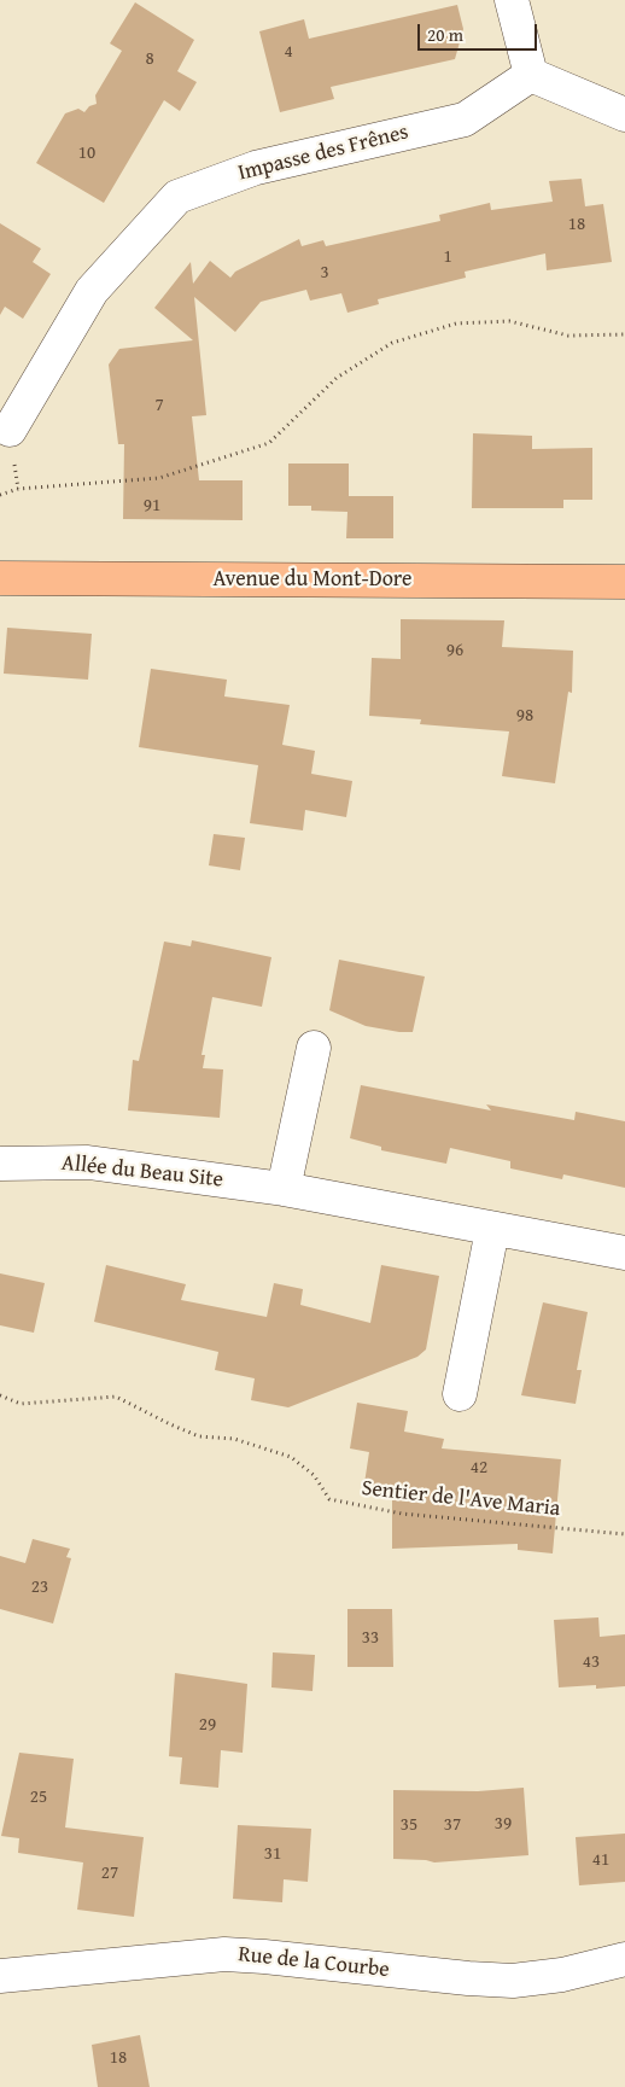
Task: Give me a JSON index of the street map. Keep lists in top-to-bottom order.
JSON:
{
  "streets": {
    "main road": ["Avenue du Mont-Dore"],
    "street": ["Impasse des Frênes", "Allée du Beau Site", "Rue de la Courbe"],
    "path": ["Sentier de l'Ave Maria"]
  },
  "house_numbers": [
    "4",
    "8",
    "10",
    "18",
    "1",
    "3",
    "7",
    "91",
    "96",
    "98",
    "42",
    "23",
    "33",
    "43",
    "29",
    "25",
    "39",
    "35",
    "37",
    "31",
    "41",
    "27",
    "18"
  ],
  "scale_bar": "20 m"
}
